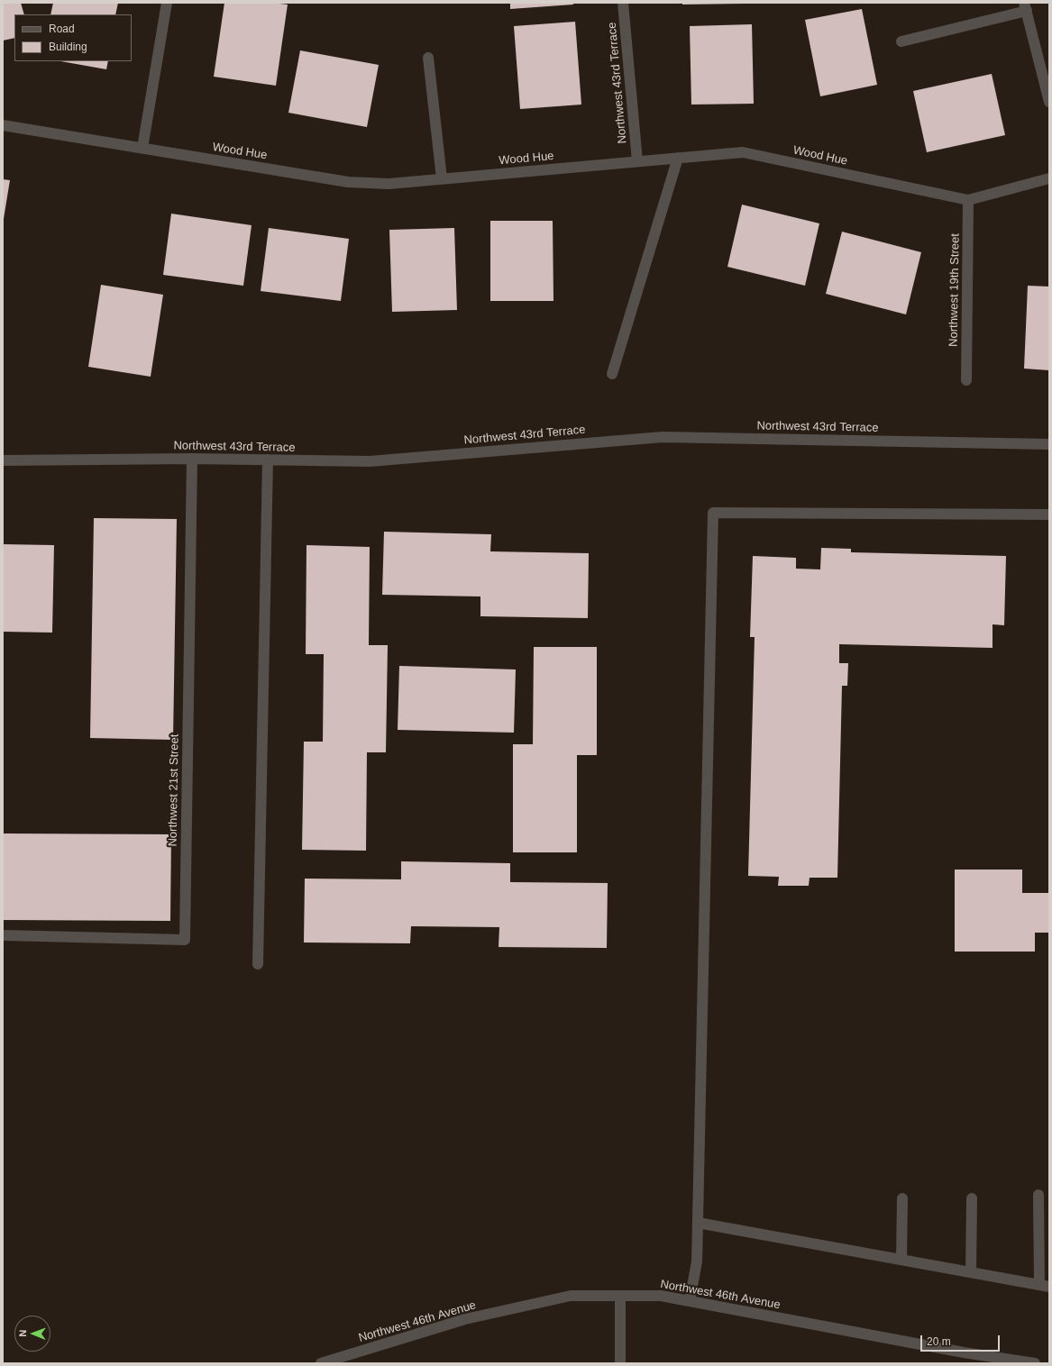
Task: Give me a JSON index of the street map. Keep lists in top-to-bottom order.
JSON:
{
  "streets": {
    "street": [
      "Northwest 43rd Terrace",
      "Wood Hue",
      "Northwest 19th Street",
      "Northwest 21st Street",
      "Northwest 46th Avenue"
    ]
  },
  "crossings": [
    ["Northwest 43rd Terrace", "Wood Hue"],
    ["Northwest 43rd Terrace", "Northwest 21st Street"],
    ["Wood Hue", "Northwest 19th Street"]
  ],
  "legend": ["Road", "Building"],
  "scale_bar": "20 m",
  "north": "left"
}
